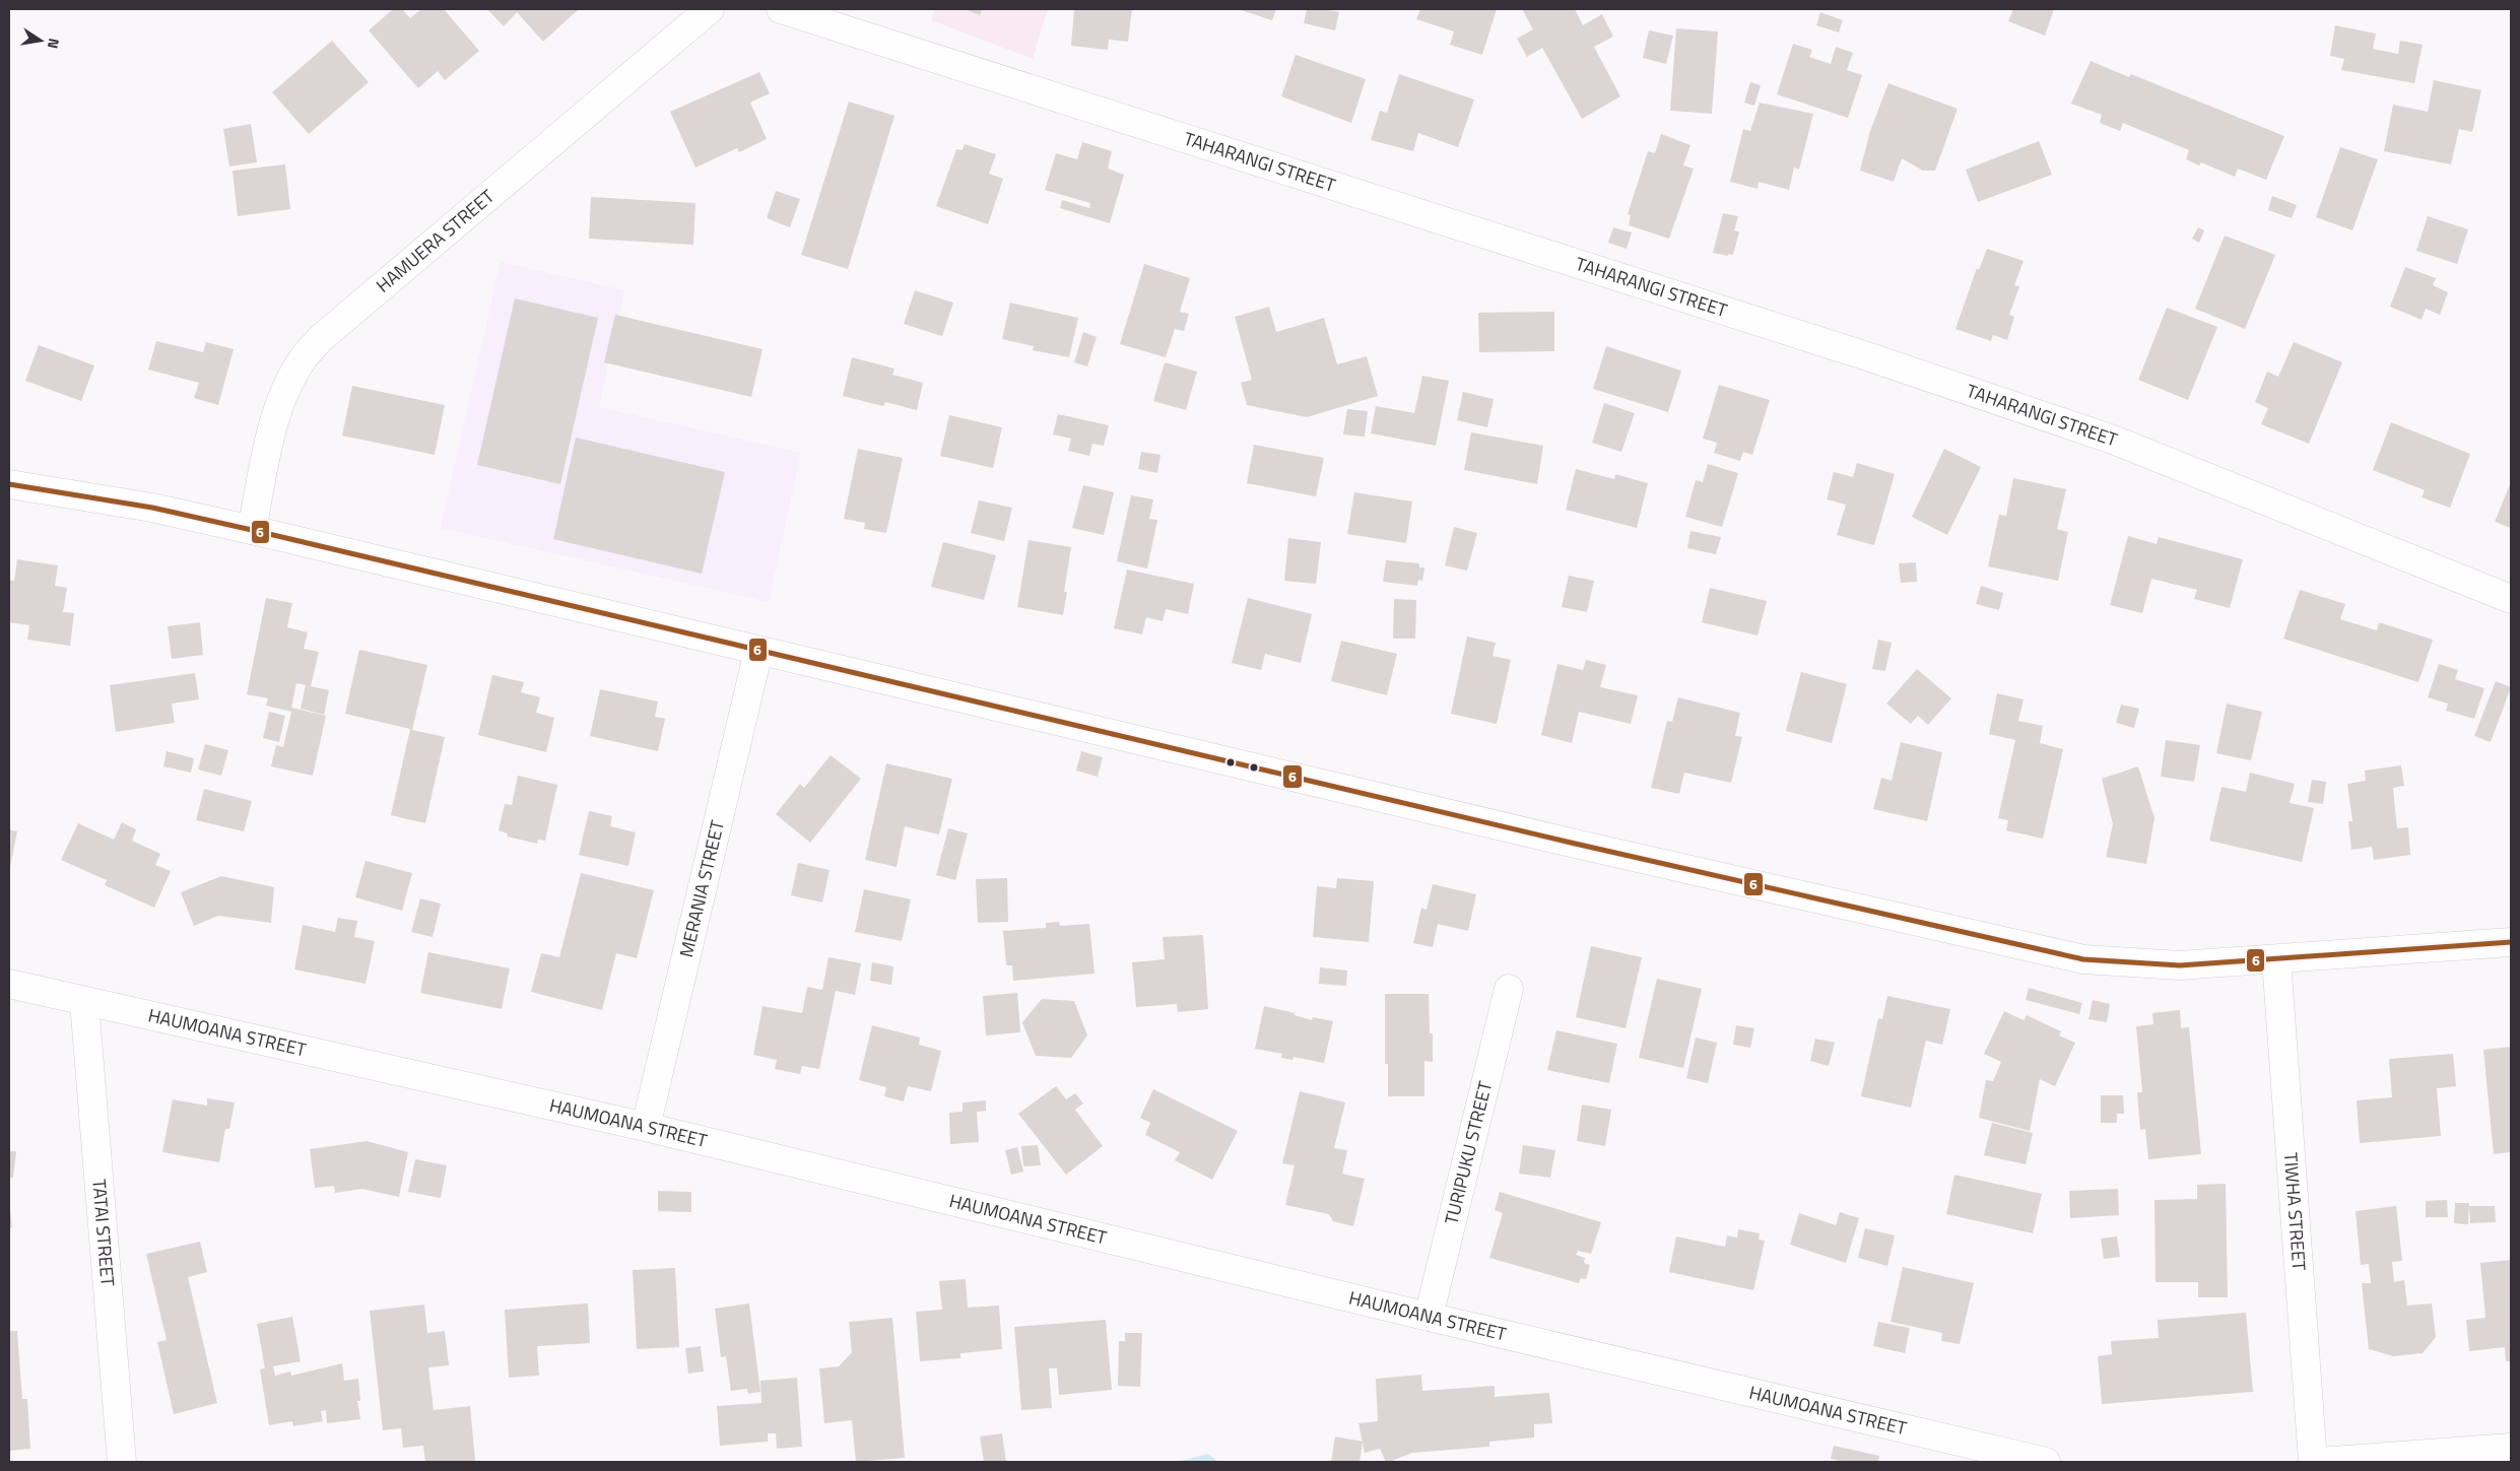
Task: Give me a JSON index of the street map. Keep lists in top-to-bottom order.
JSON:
{
  "streets": {
    "street": [
      "TAHARANGI STREET",
      "HAMUERA STREET",
      "MERANIA STREET",
      "HAUMOANA STREET",
      "TURIPUKU STREET",
      "TIWHA STREET",
      "TATAI STREET"
    ]
  },
  "crossings": [
    ["MERANIA STREET", "HAUMOANA STREET"],
    ["HAUMOANA STREET", "TURIPUKU STREET"],
    ["HAUMOANA STREET", "TATAI STREET"]
  ],
  "lines": ["transit line 6"],
  "north": "right"
}
